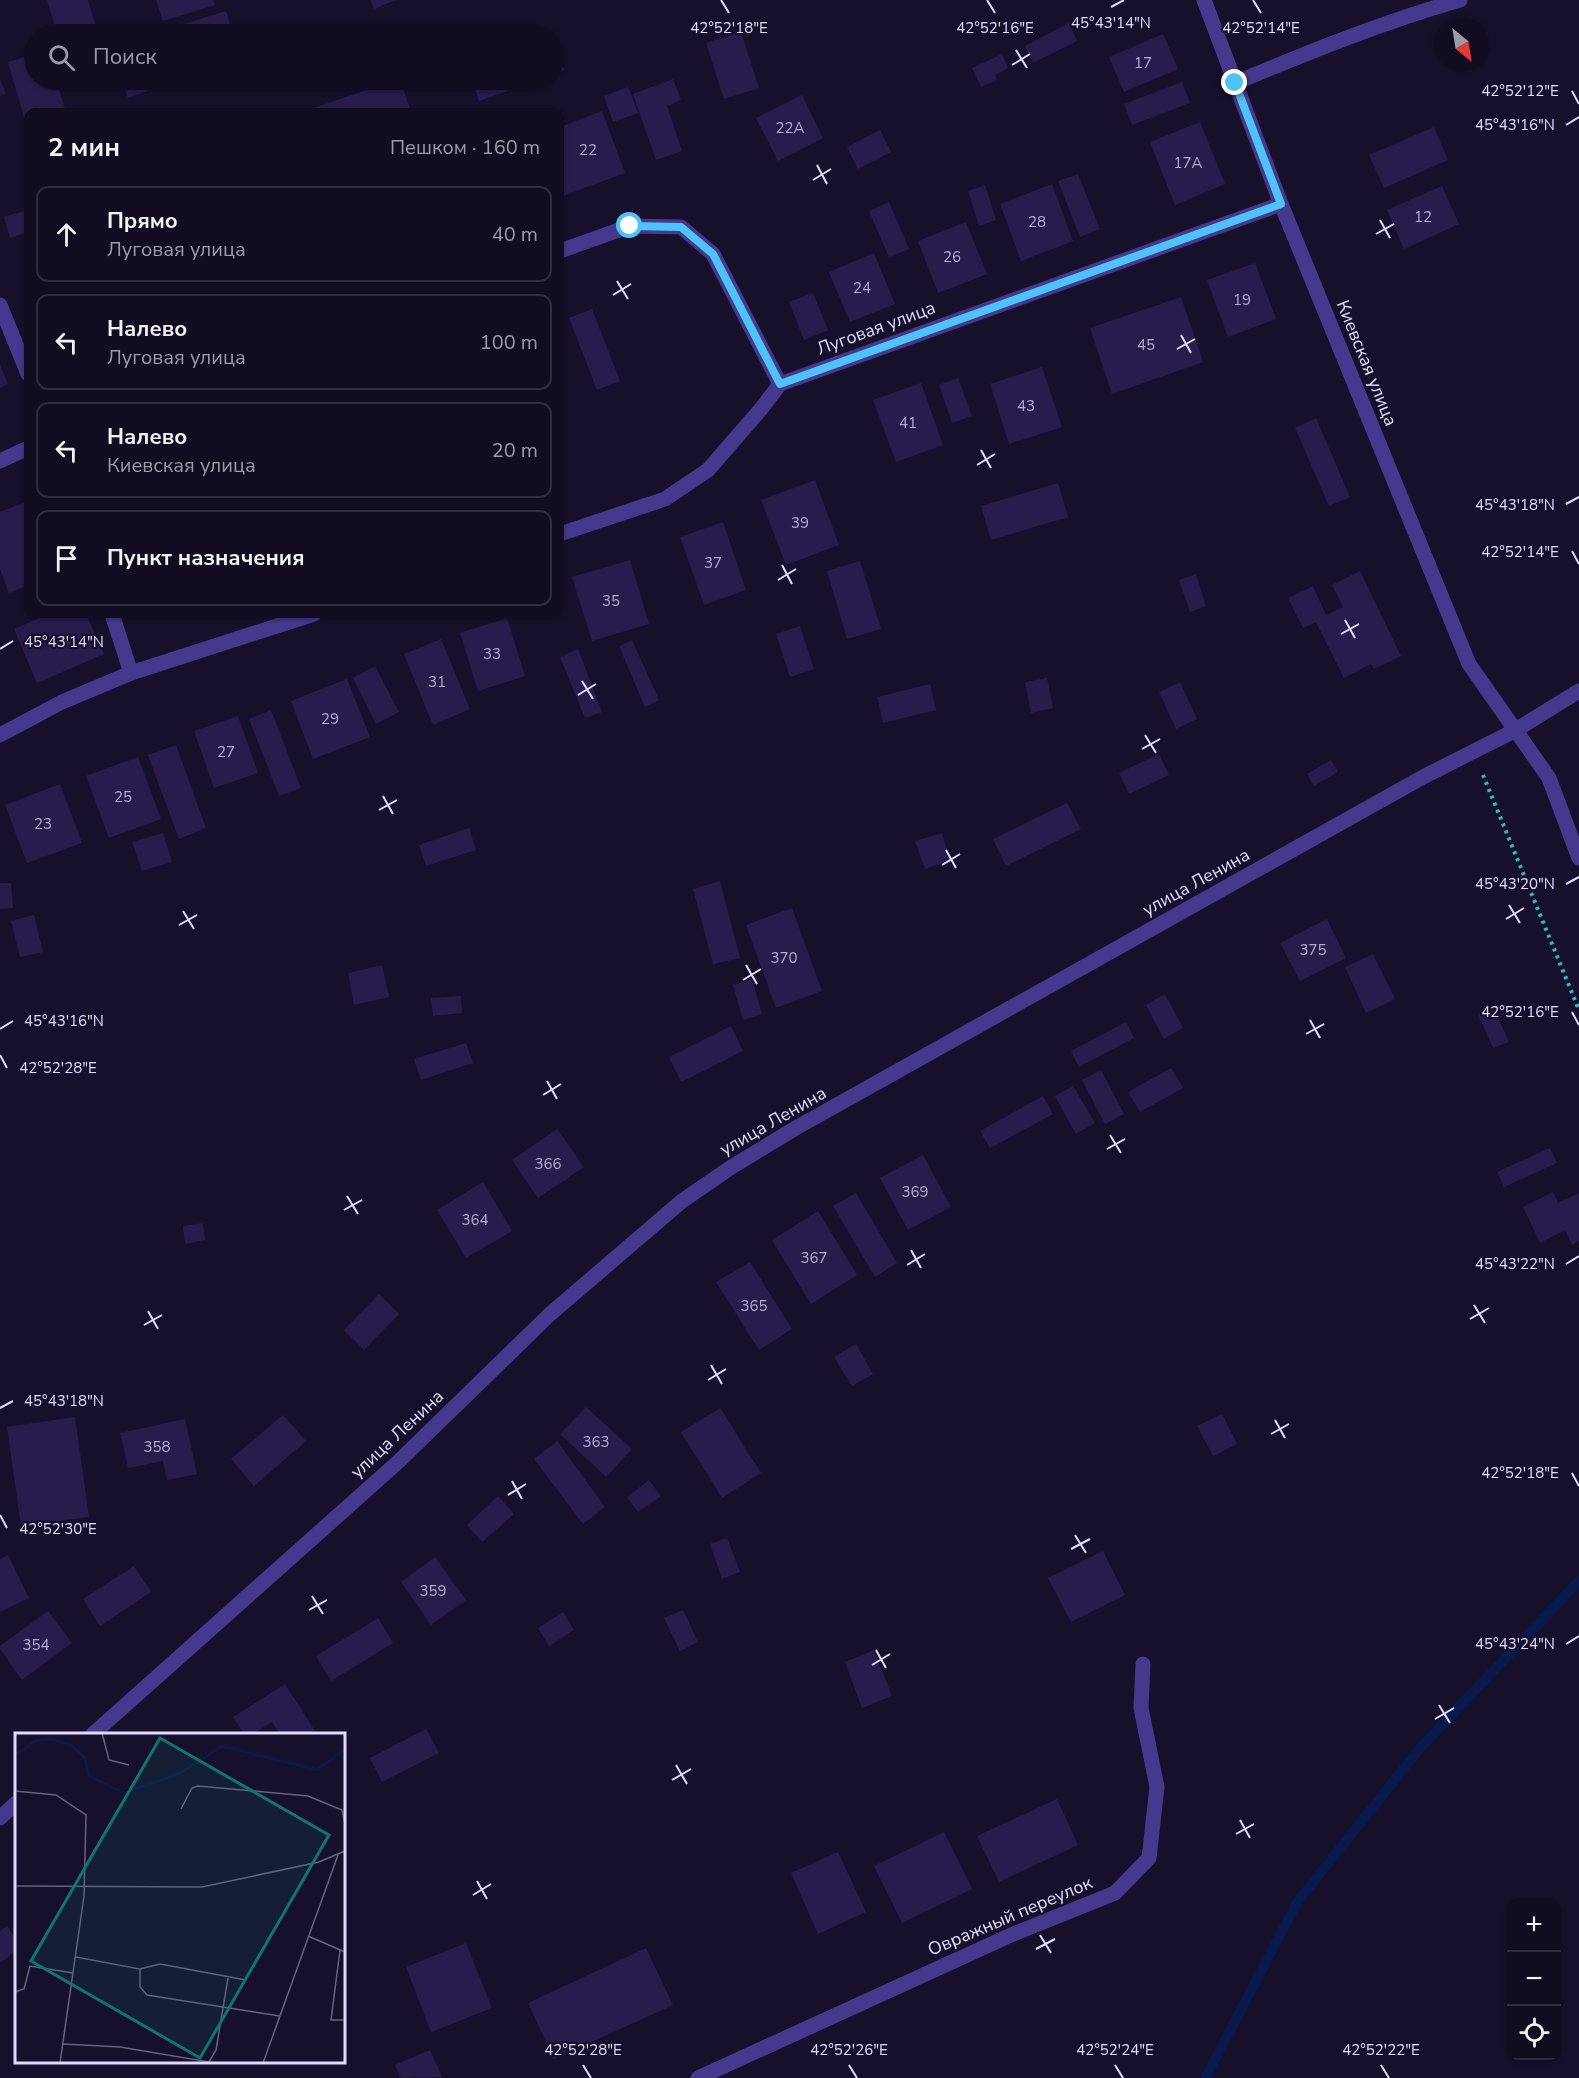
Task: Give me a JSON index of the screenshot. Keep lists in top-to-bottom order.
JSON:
{
  "streets": {
    "street": [
      "Луговая улица",
      "Киевская улица",
      "улица Ленина",
      "Овражный переулок"
    ]
  },
  "crossings": [
    ["Луговая улица", "Киевская улица"],
    ["Киевская улица", "улица Ленина"]
  ],
  "house_numbers": [
    "17",
    "22А",
    "22",
    "17А",
    "12",
    "28",
    "26",
    "24",
    "19",
    "45",
    "43",
    "41",
    "39",
    "37",
    "35",
    "33",
    "31",
    "29",
    "27",
    "25",
    "23",
    "375",
    "370",
    "366",
    "369",
    "364",
    "367",
    "365",
    "363",
    "358",
    "359",
    "354"
  ],
  "north": "bottom right",
  "page": {
    "search": "Поиск",
    "heading": ["2 мин", "Пешком · 160 m"],
    "list": [
      ["Прямо", "Луговая улица", "40 m"],
      ["Налево", "Луговая улица", "100 m"],
      ["Налево", "Киевская улица", "20 m"],
      "Пункт назначения"
    ],
    "map_buttons": ["+", "−"]
  },
  "coordinates": [
    "45°43'14\"N",
    "42°52'18\"E",
    "42°52'16\"E",
    "42°52'14\"E",
    "42°52'12\"E",
    "45°43'16\"N",
    "45°43'18\"N",
    "45°43'20\"N",
    "42°52'28\"E",
    "45°43'22\"N",
    "42°52'30\"E",
    "45°43'24\"N",
    "42°52'26\"E",
    "42°52'24\"E",
    "42°52'22\"E"
  ]
}
